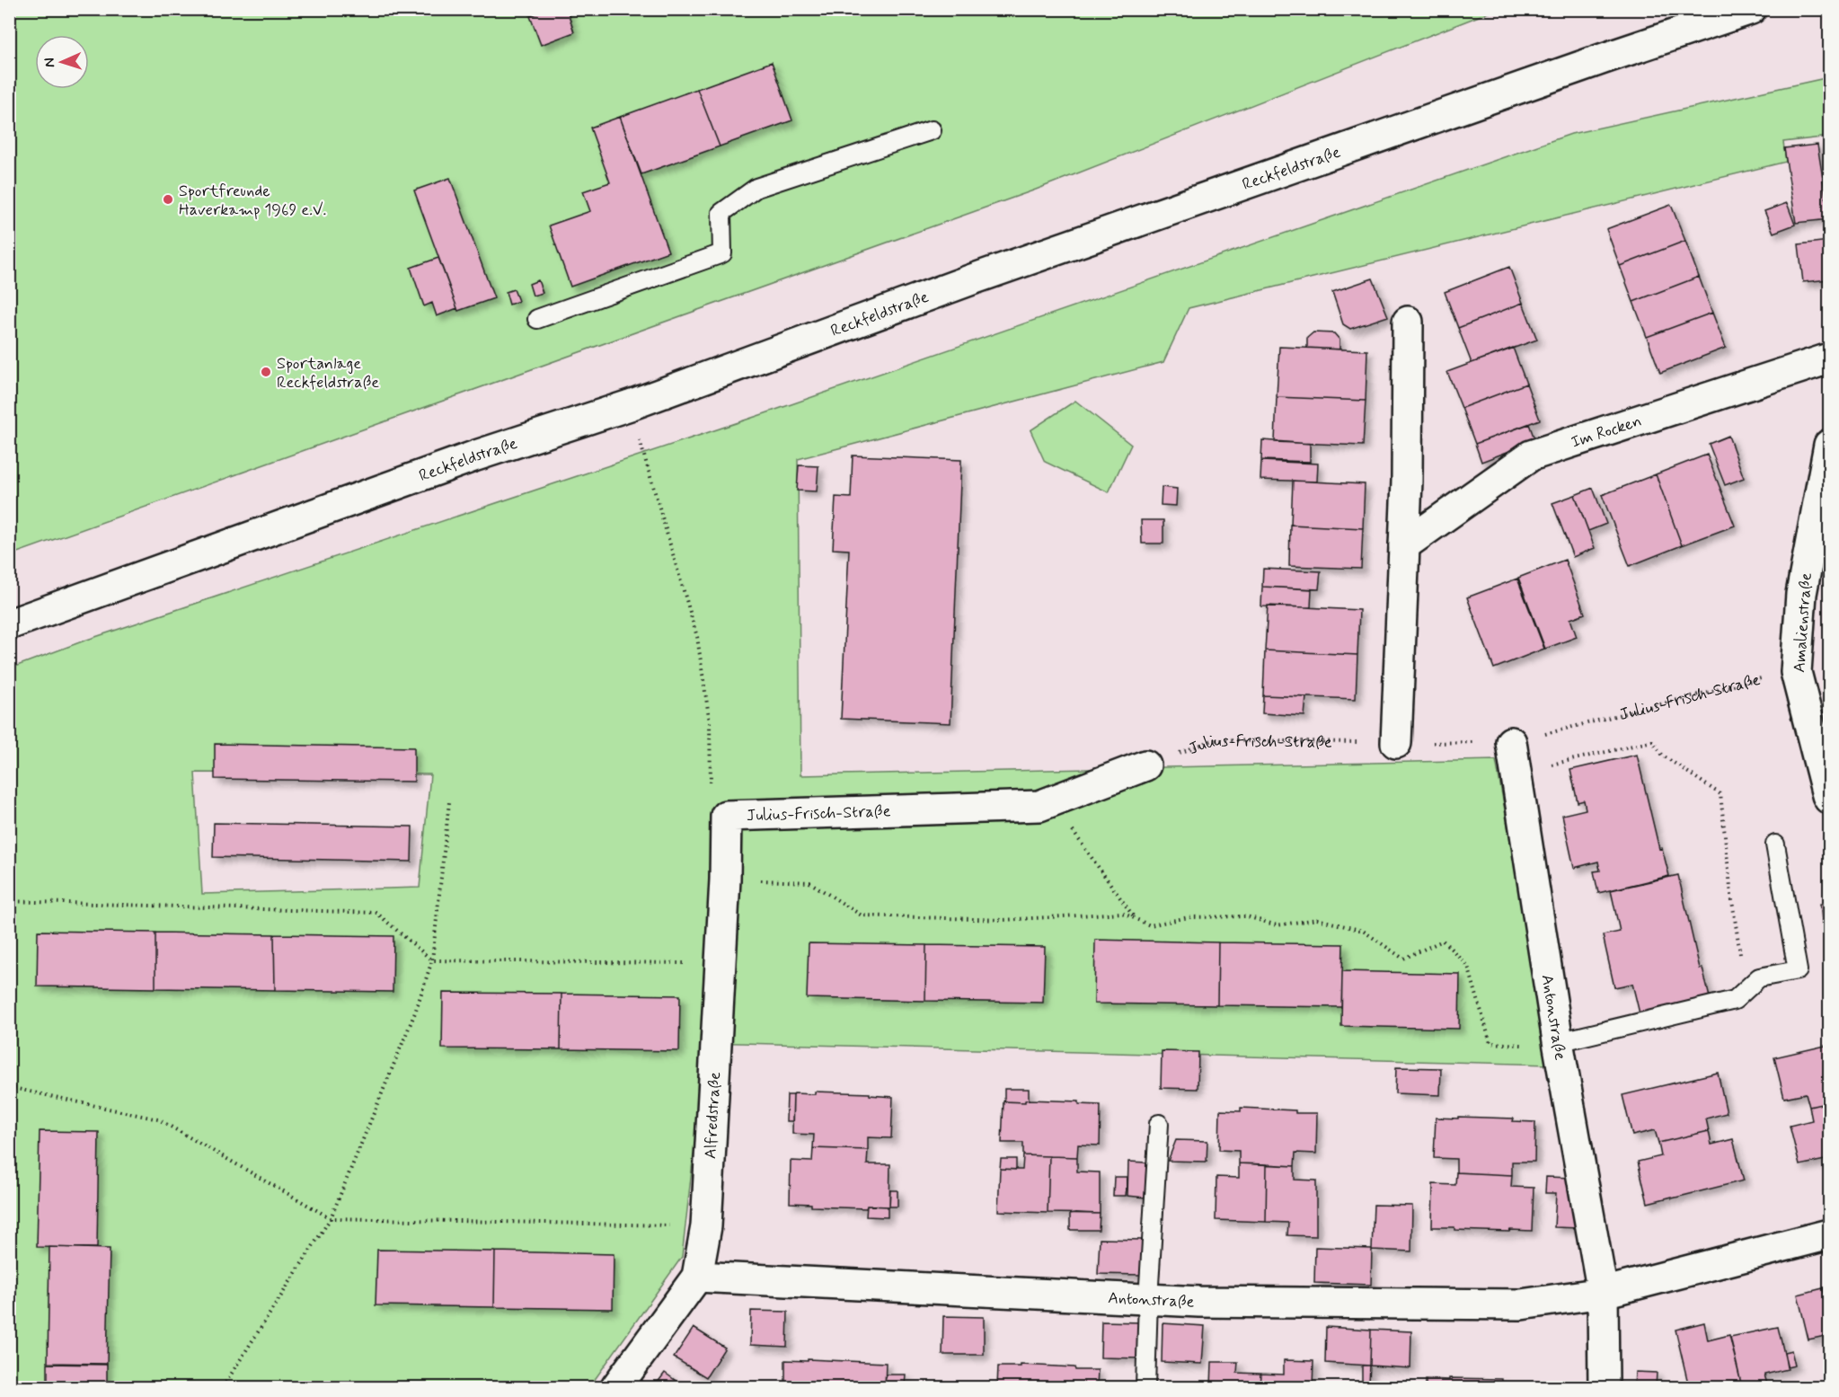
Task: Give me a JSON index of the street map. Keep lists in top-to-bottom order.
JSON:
{
  "streets": {
    "street": [
      "Reckfeldstraße",
      "Im Rocken",
      "Amalienstraße",
      "Julius-Frisch-Straße",
      "Antonstraße",
      "Alfredstraße"
    ]
  },
  "crossings": [
    ["Amalienstraße", "Julius-Frisch-Straße"],
    ["Julius-Frisch-Straße", "Antonstraße"],
    ["Julius-Frisch-Straße", "Alfredstraße"],
    ["Antonstraße", "Alfredstraße"]
  ],
  "places": ["Sportfreunde Haverkamp 1969 e.V.", "Sportanlage Reckfeldstraße"],
  "north": "left"
}
